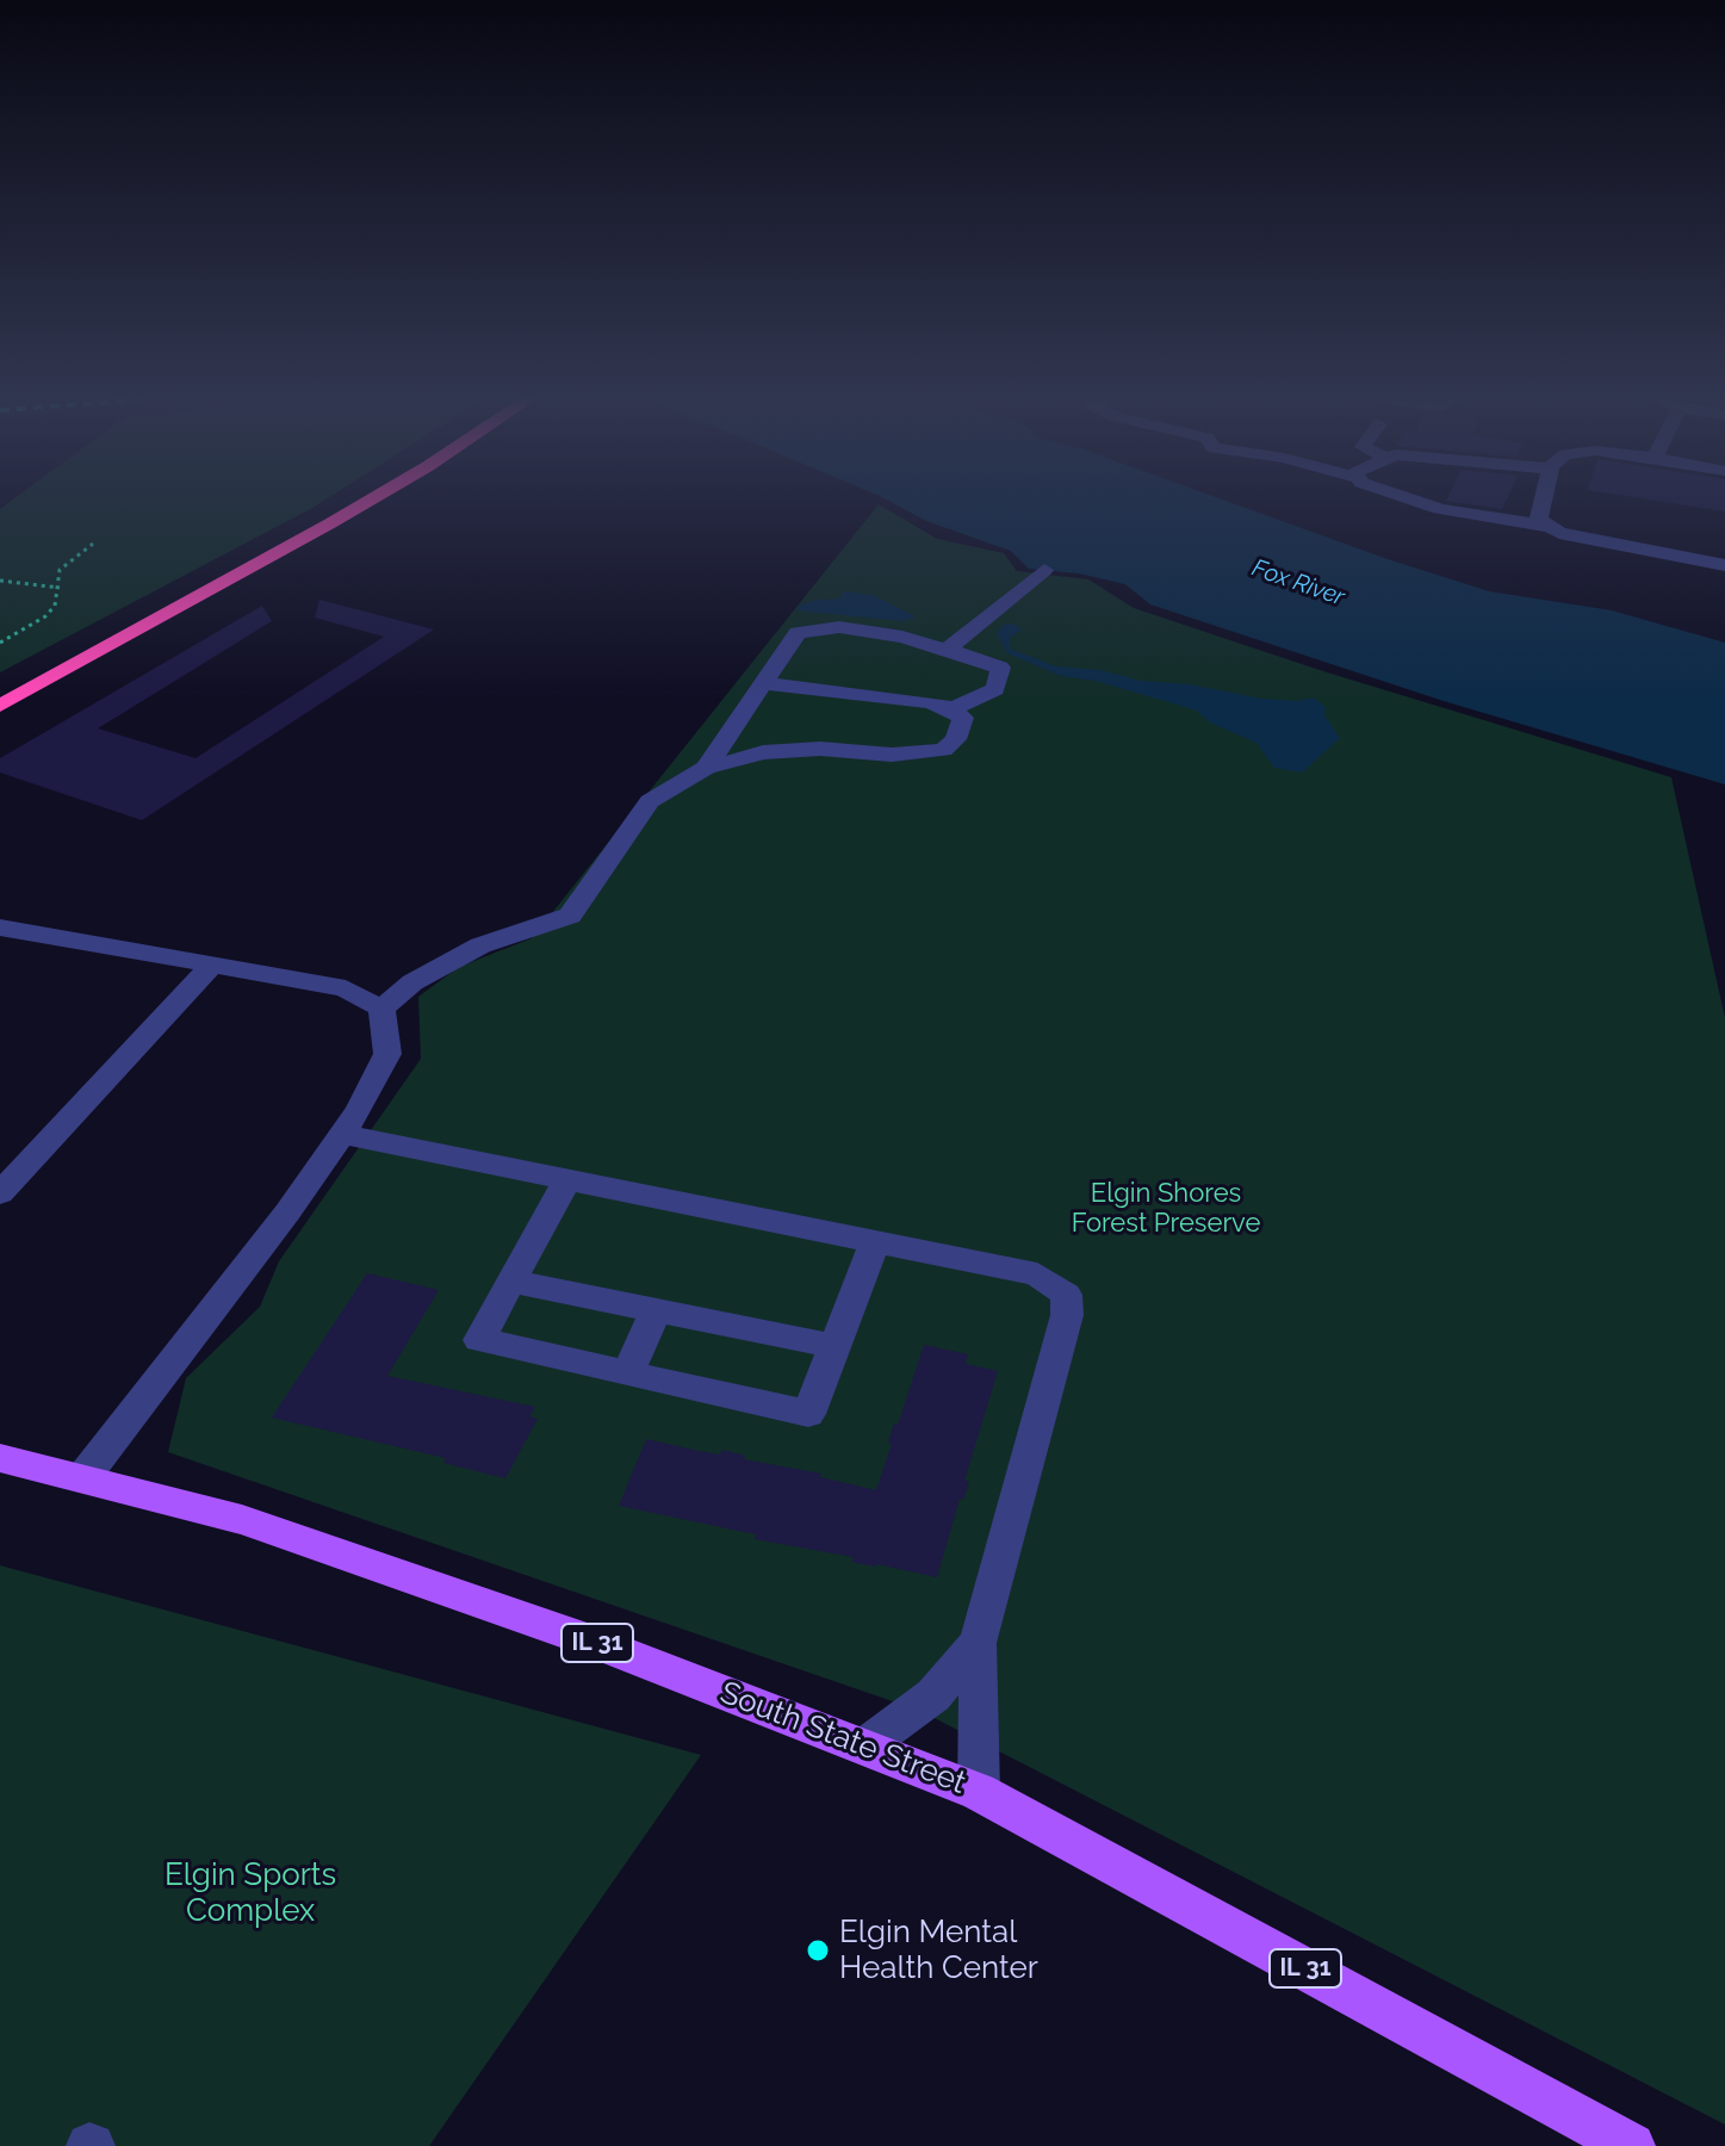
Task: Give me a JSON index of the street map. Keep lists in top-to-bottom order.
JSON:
{
  "streets": {
    "main road": ["IL 31", "South State Street"]
  },
  "water": ["Fox River"],
  "parks": ["Elgin Shores Forest Preserve", "Elgin Sports Complex"],
  "places": ["Elgin Mental Health Center"]
}
